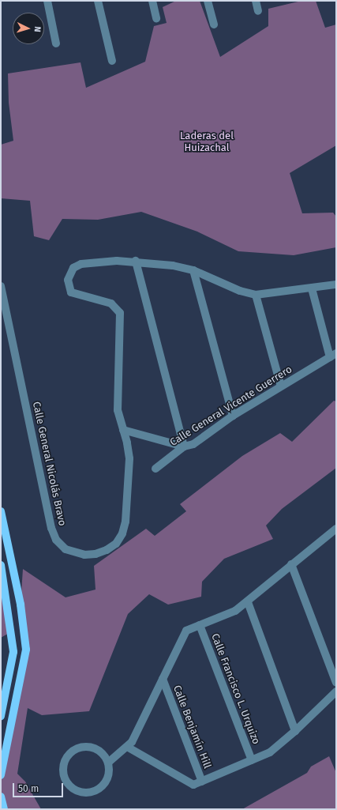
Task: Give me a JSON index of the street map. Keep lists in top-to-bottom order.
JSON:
{
  "streets": {
    "street": [
      "Calle General Vicente Guerrero",
      "Calle General Nicolás Bravo",
      "Calle Francisco L. Urquizo",
      "Calle Benjamín Hill"
    ]
  },
  "parks": ["Laderas del Huizachal"],
  "scale_bar": "50 m",
  "north": "right"
}
